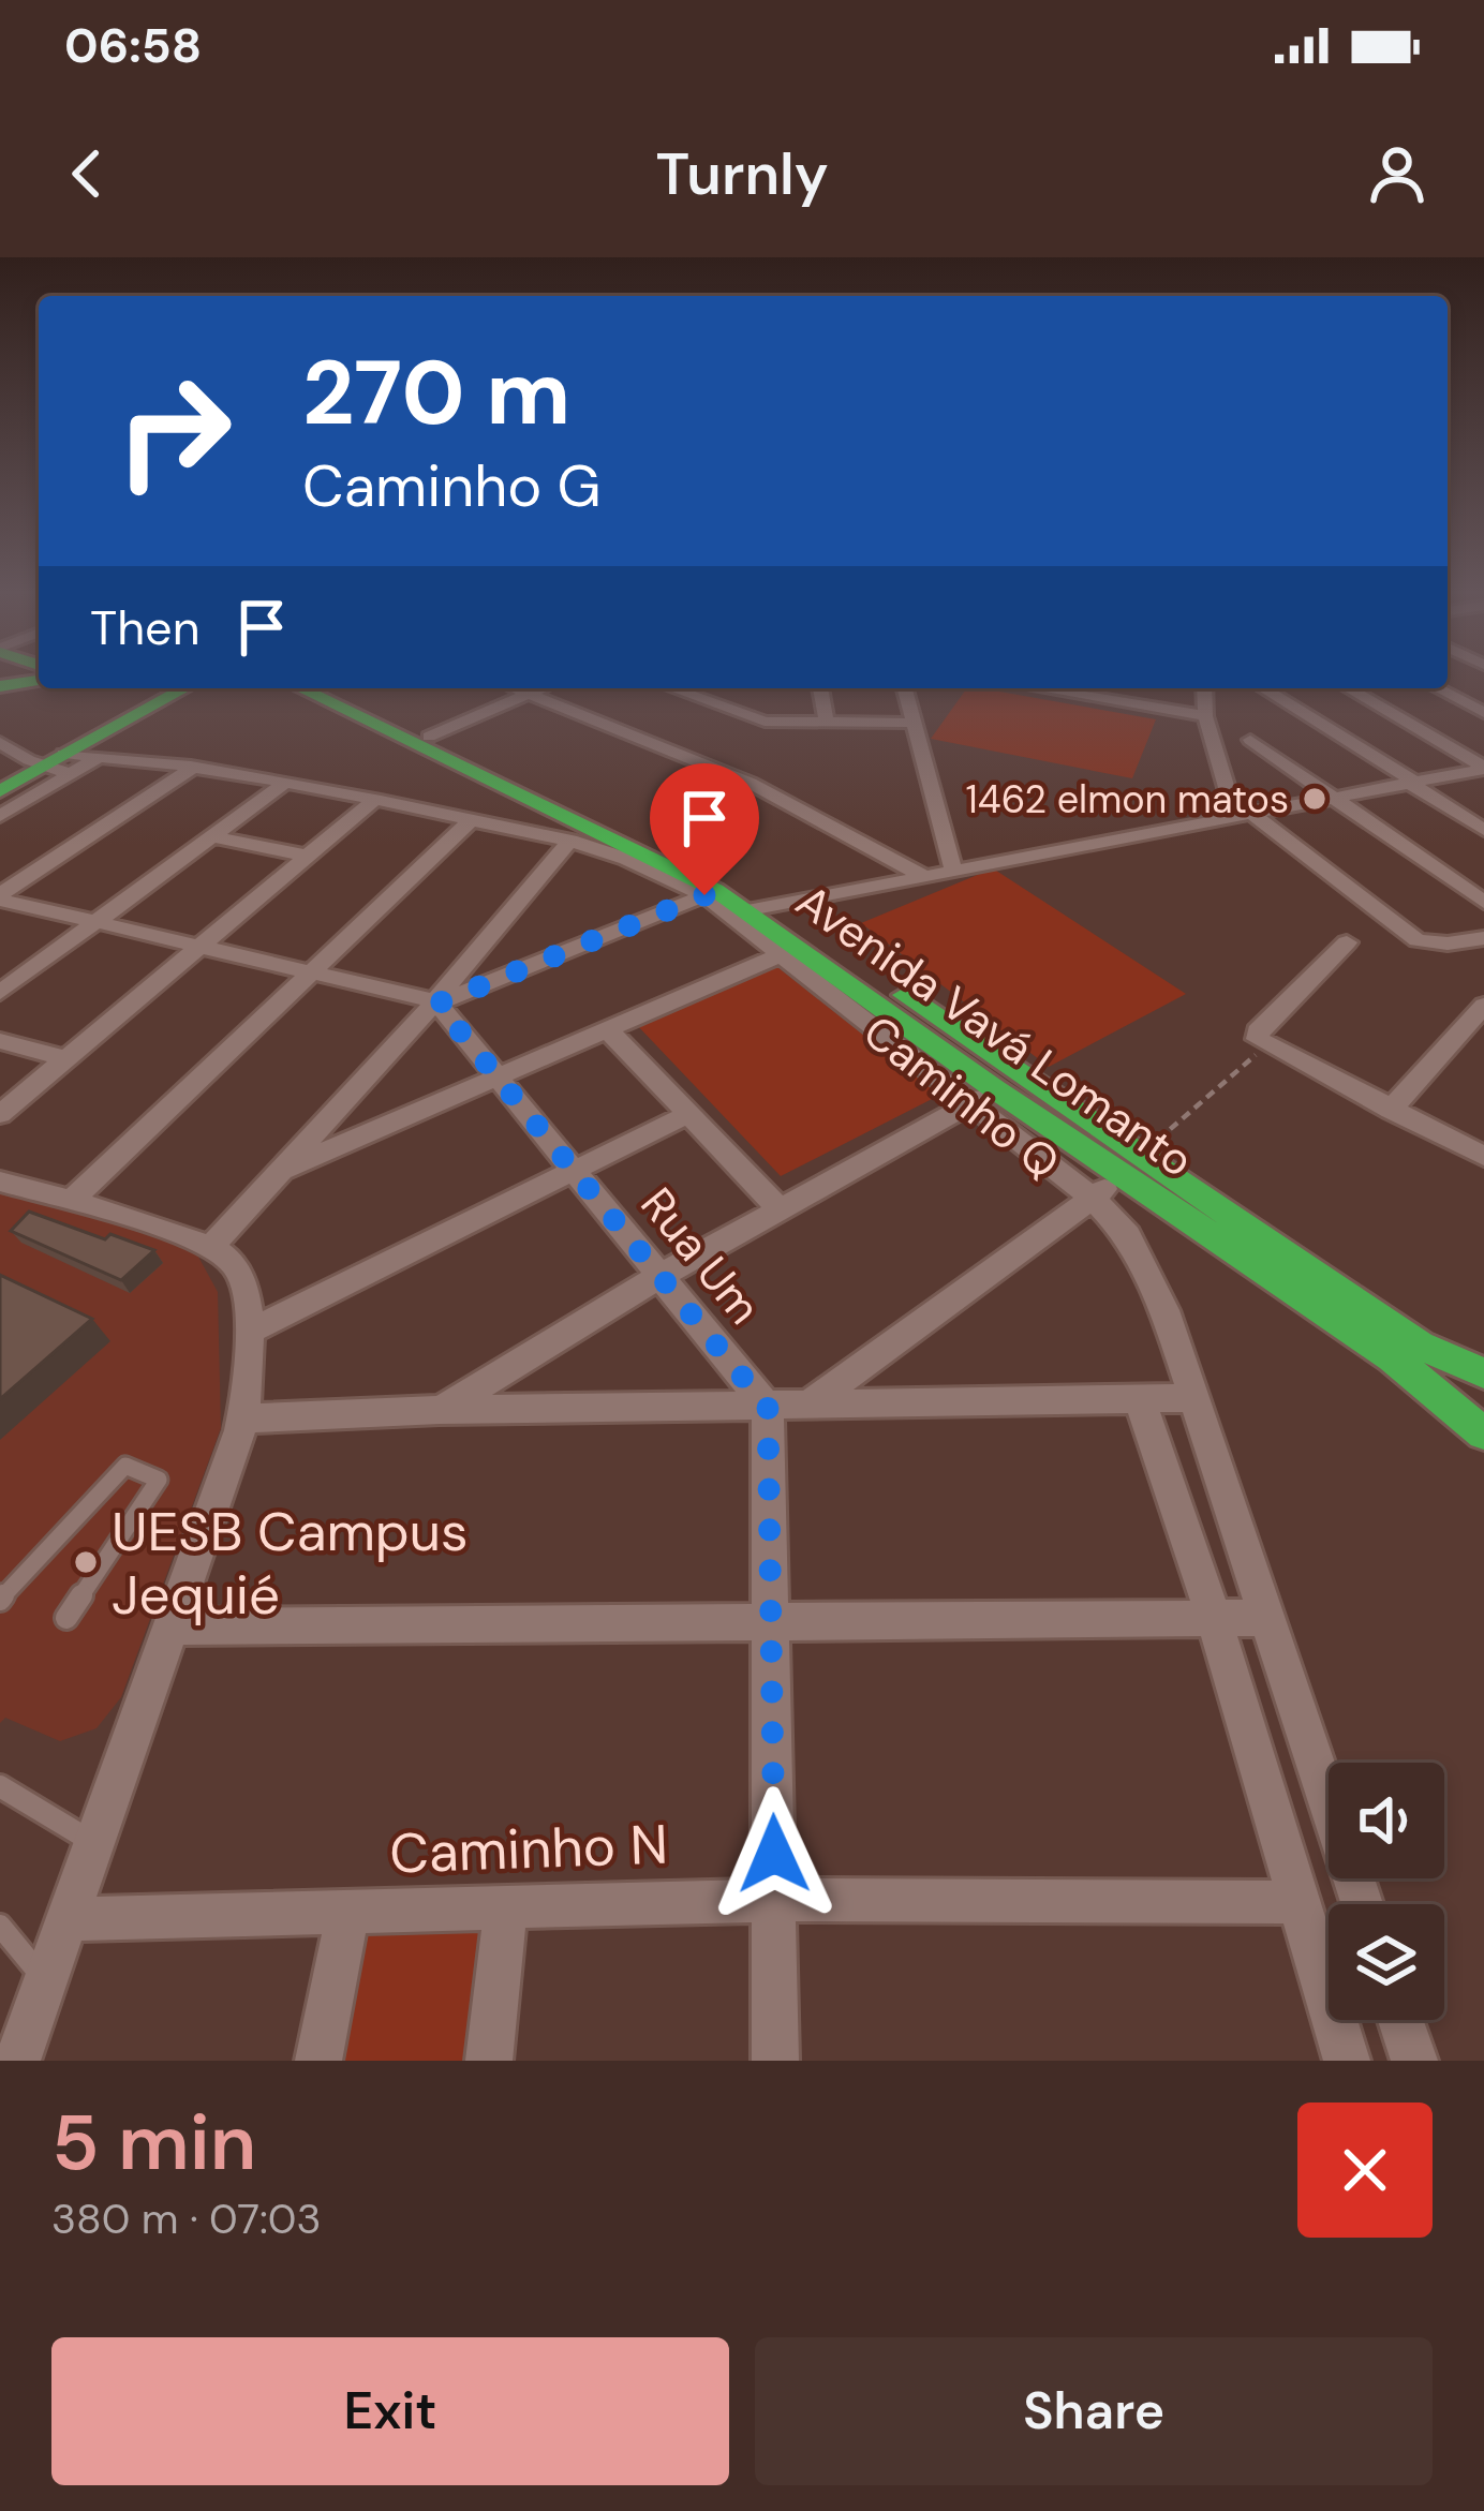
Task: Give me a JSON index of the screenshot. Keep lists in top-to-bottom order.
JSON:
{
  "streets": {
    "street": [
      "Avenida Vavá Lomanto",
      "Caminho Q",
      "Rua Um",
      "Caminho N"
    ]
  },
  "crossings": [
    ["Avenida Vavá Lomanto", "Caminho Q"]
  ],
  "places": ["1462 elmon matos", "UESB Campus Jequié"],
  "page": {
    "status": "06:58",
    "header": "Turnly",
    "turn": ["270 m", "Caminho G"],
    "then": "Then",
    "heading": ["5 min", "380 m · 07:03"],
    "buttons": ["Exit", "Share"]
  }
}
